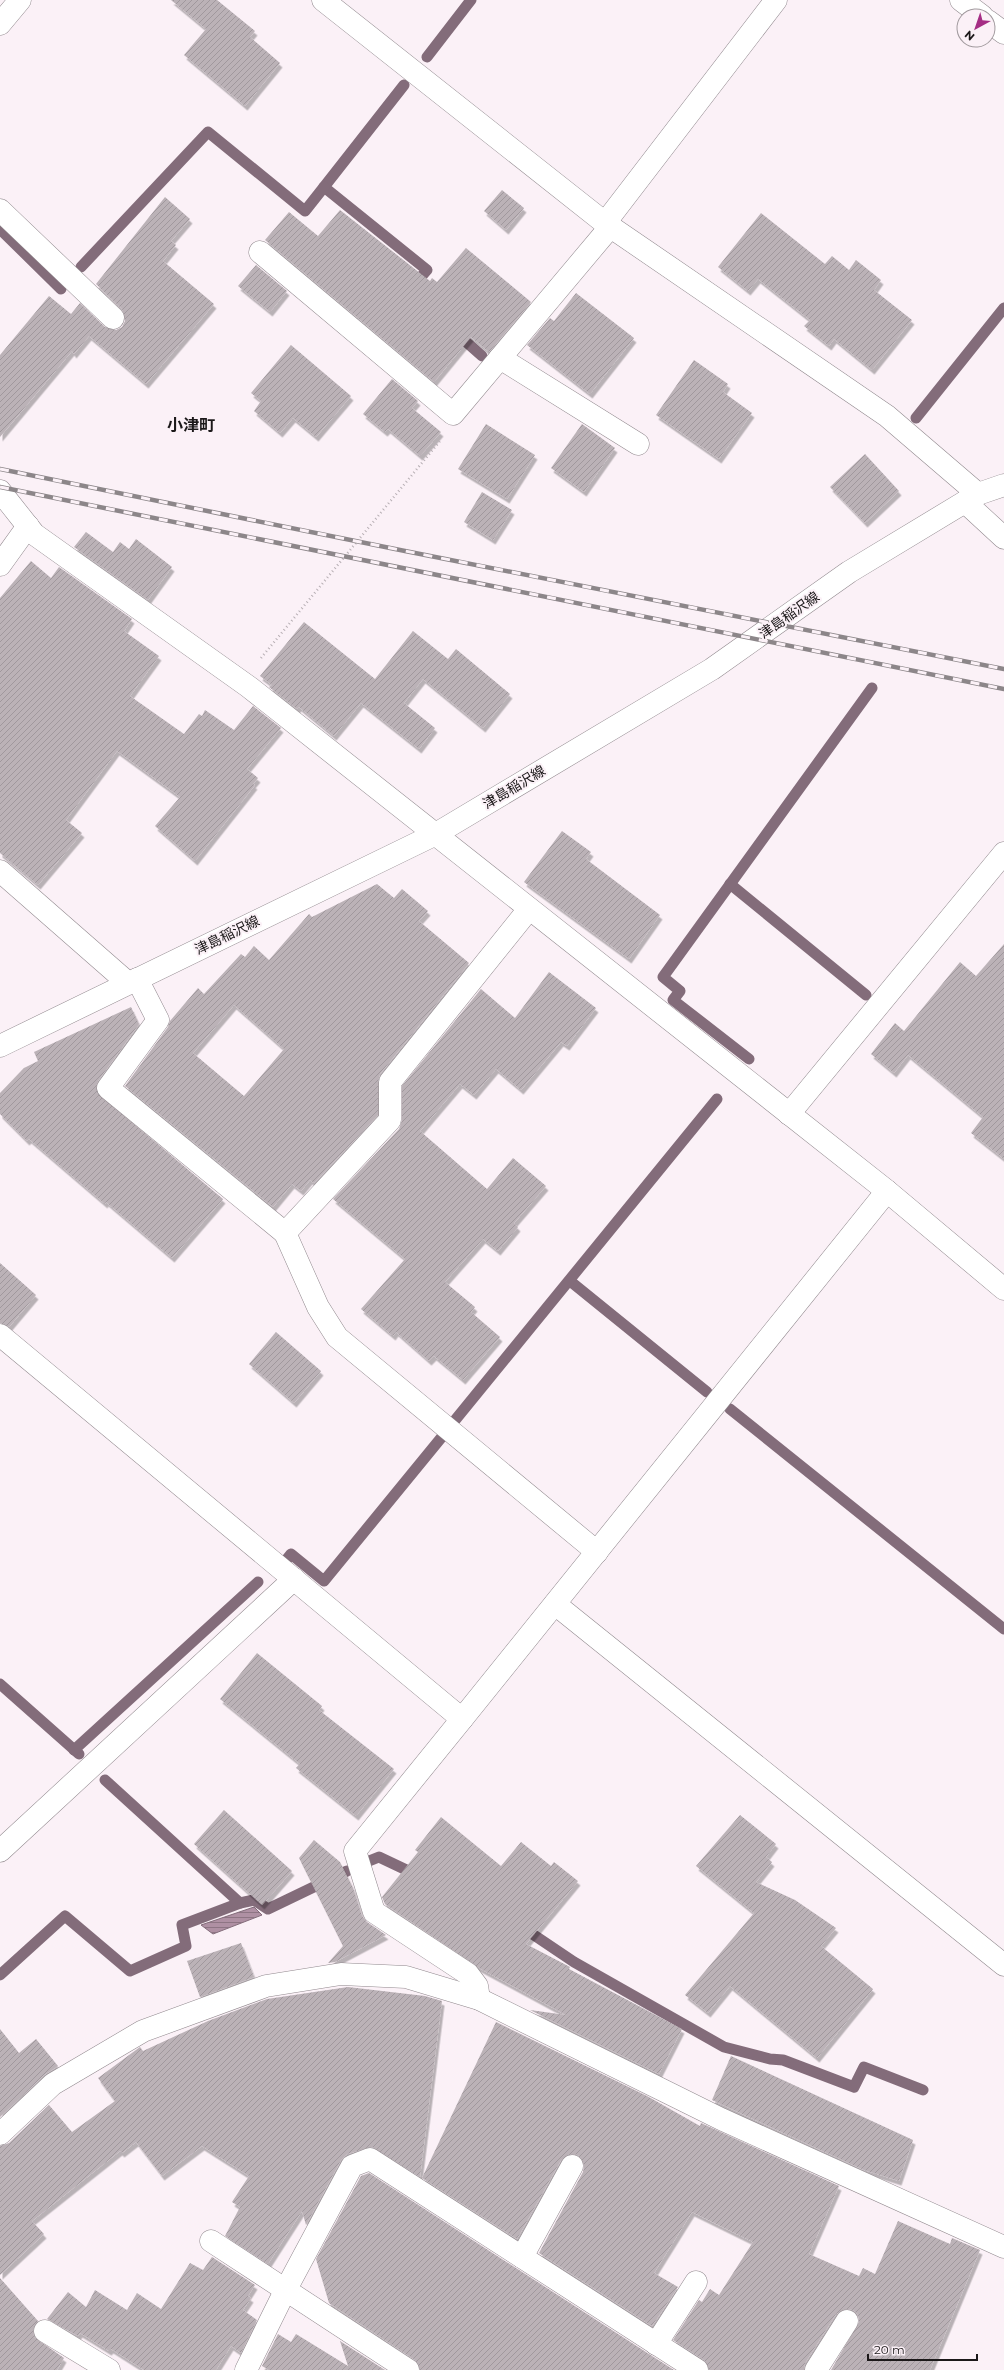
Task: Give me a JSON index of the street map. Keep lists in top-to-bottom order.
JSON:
{
  "streets": {
    "street": ["津島稲沢線"]
  },
  "districts": ["小津町"],
  "scale_bar": "20 m",
  "north": "bottom left"
}
